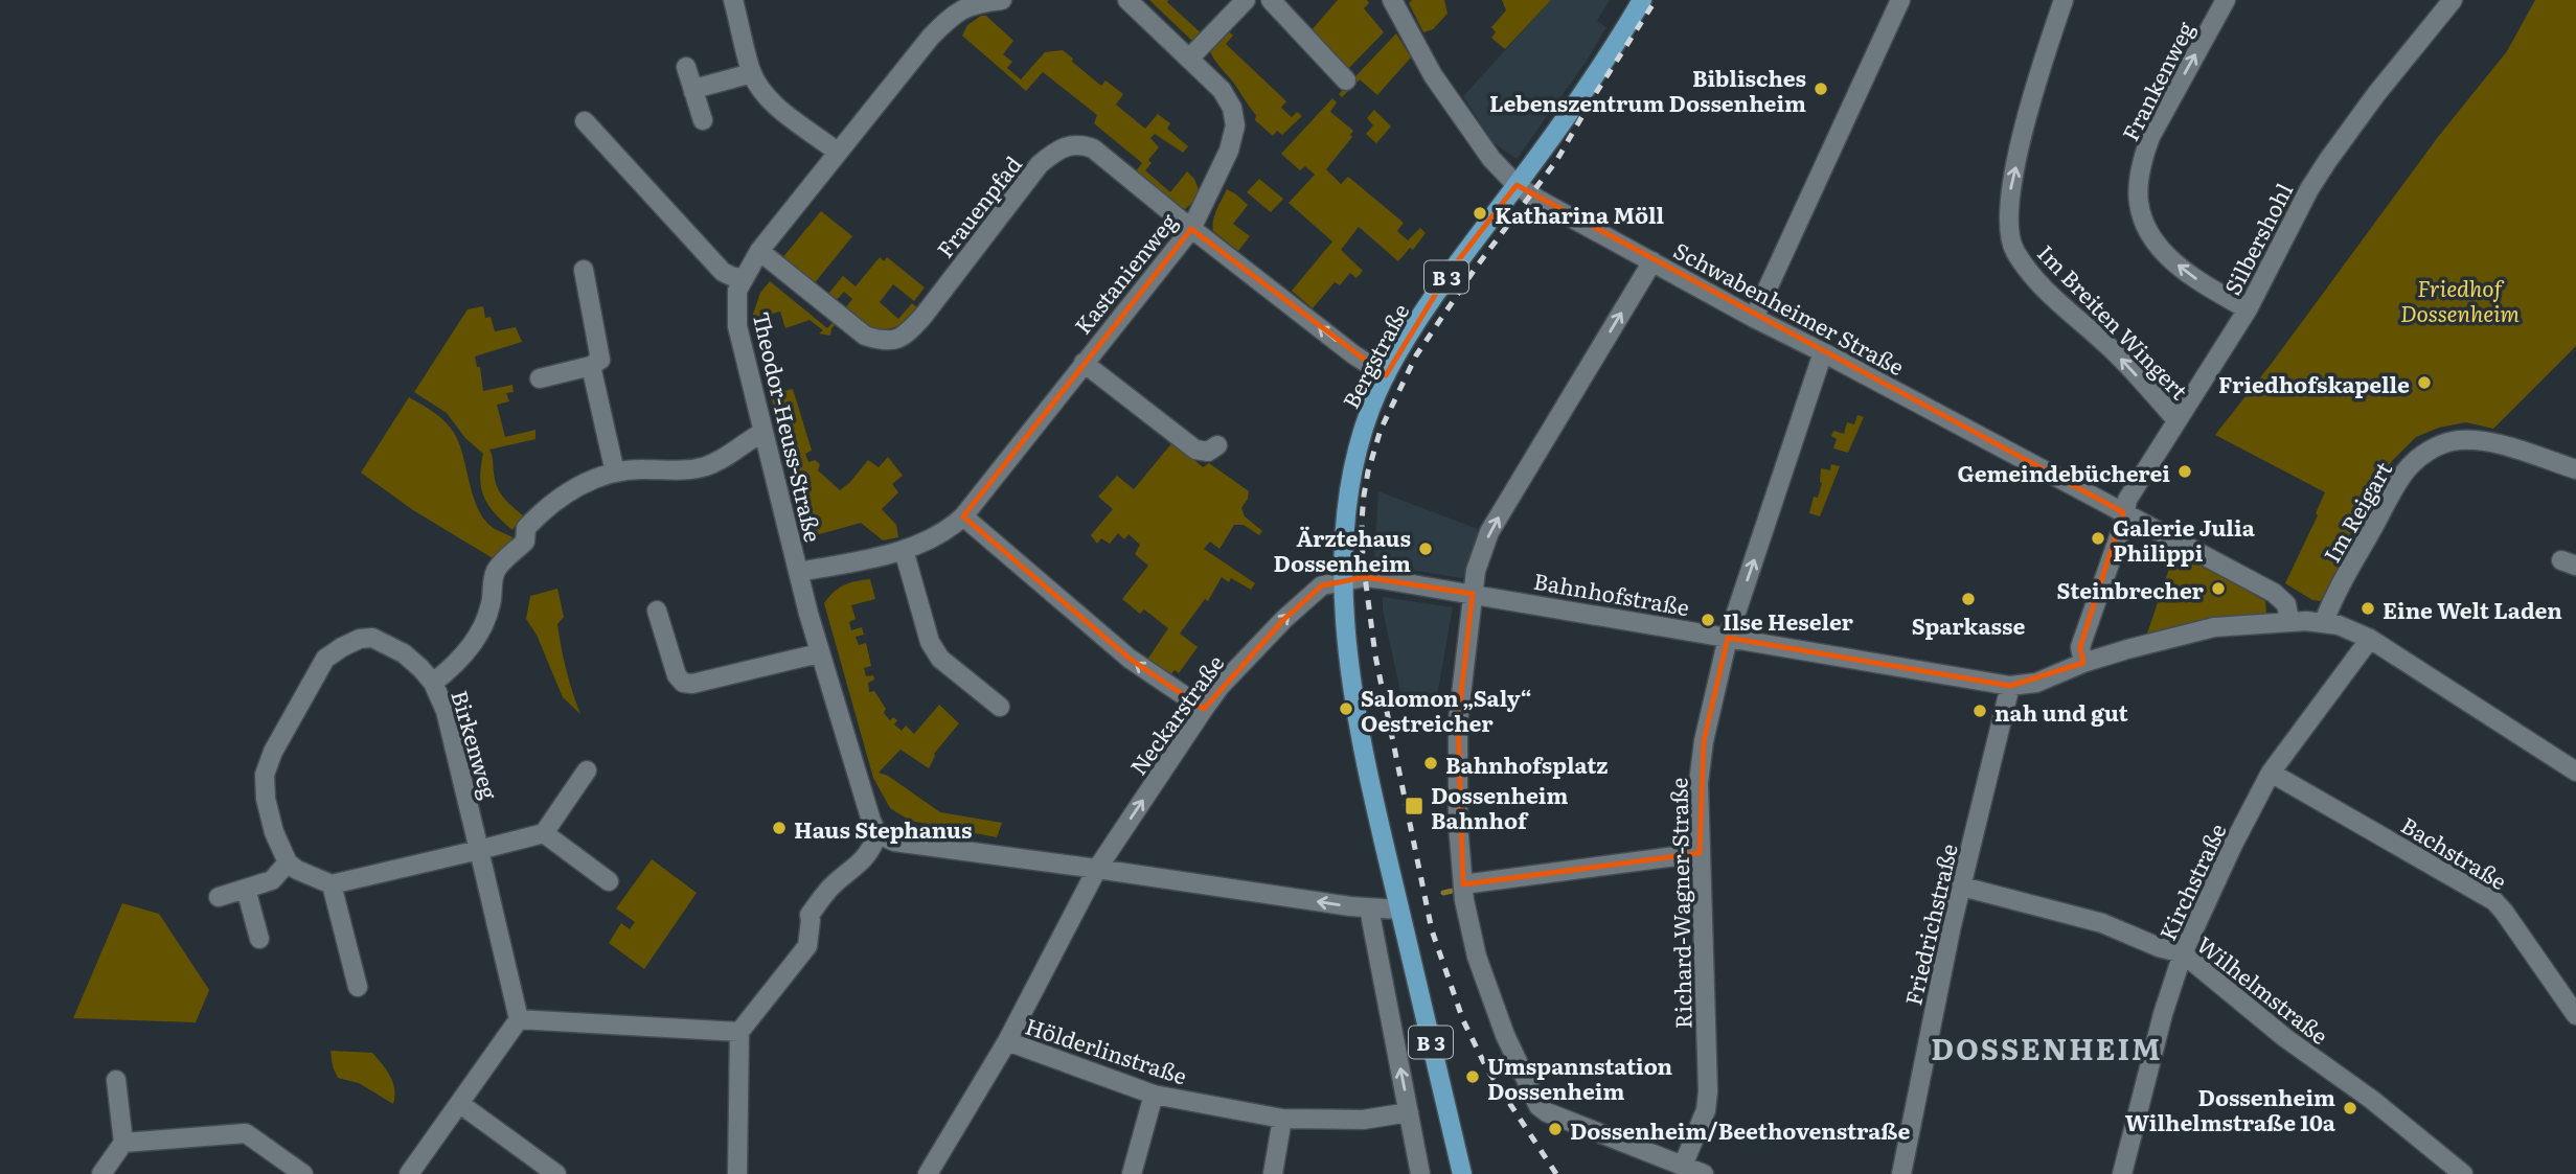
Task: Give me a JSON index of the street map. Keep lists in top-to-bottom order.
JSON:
{
  "streets": {
    "main road": ["B 3", "Bergstraße"],
    "street": [
      "Frankenweg",
      "Frauenpfad",
      "Silbershohl",
      "Kastanienweg",
      "Schwabenheimer Straße",
      "Im Breiten Wingert",
      "Theodor-Heuss-Straße",
      "Im Reigart",
      "Bahnhofstraße",
      "Neckarstraße",
      "Birkenweg",
      "Bachstraße",
      "Kirchstraße",
      "Richard-Wagner-Straße",
      "Friedrichstraße",
      "Wilhelmstraße",
      "Hölderlinstraße"
    ]
  },
  "crossings": [
    ["Frankenweg", "Silbershohl"],
    ["Frauenpfad", "Kastanienweg"],
    ["Frauenpfad", "Bergstraße"],
    ["Frauenpfad", "Theodor-Heuss-Straße"],
    ["Silbershohl", "Schwabenheimer Straße"],
    ["Silbershohl", "Im Breiten Wingert"],
    ["Silbershohl", "Bahnhofstraße"],
    ["Kastanienweg", "Theodor-Heuss-Straße"],
    ["B 3", "Bergstraße"],
    ["B 3", "Bahnhofstraße"],
    ["B 3", "Neckarstraße"],
    ["Schwabenheimer Straße", "Bergstraße"],
    ["Schwabenheimer Straße", "Bahnhofstraße"],
    ["Schwabenheimer Straße", "Richard-Wagner-Straße"],
    ["Bergstraße", "Bahnhofstraße"],
    ["Bergstraße", "Neckarstraße"],
    ["Theodor-Heuss-Straße", "Birkenweg"],
    ["Im Reigart", "Bahnhofstraße"],
    ["Bahnhofstraße", "Neckarstraße"],
    ["Bahnhofstraße", "Kirchstraße"],
    ["Bahnhofstraße", "Richard-Wagner-Straße"],
    ["Bahnhofstraße", "Friedrichstraße"],
    ["Neckarstraße", "Hölderlinstraße"],
    ["Bachstraße", "Kirchstraße"],
    ["Kirchstraße", "Wilhelmstraße"],
    ["Friedrichstraße", "Wilhelmstraße"]
  ],
  "one_way": [
    "Frankenweg",
    "Im Breiten Wingert",
    "Neckarstraße",
    "Richard-Wagner-Straße"
  ],
  "districts": ["DOSSENHEIM"],
  "parks": ["Friedhof Dossenheim"],
  "places": {
    "other": [
      "Biblisches Lebenszentrum Dossenheim",
      "Katharina Möll",
      "Friedhofskapelle",
      "Gemeindebücherei",
      "Galerie Julia Philippi",
      "Ärztehaus Dossenheim",
      "Steinbrecher",
      "Sparkasse",
      "Eine Welt Laden",
      "Ilse Heseler",
      "Salomon „Saly“ Oestreicher",
      "nah und gut",
      "Bahnhofsplatz",
      "Haus Stephanus",
      "Umspannstation Dossenheim",
      "Dossenheim Wilhelmstraße 10a",
      "Dossenheim/Beethovenstraße"
    ],
    "transit": ["Dossenheim Bahnhof"]
  }
}
